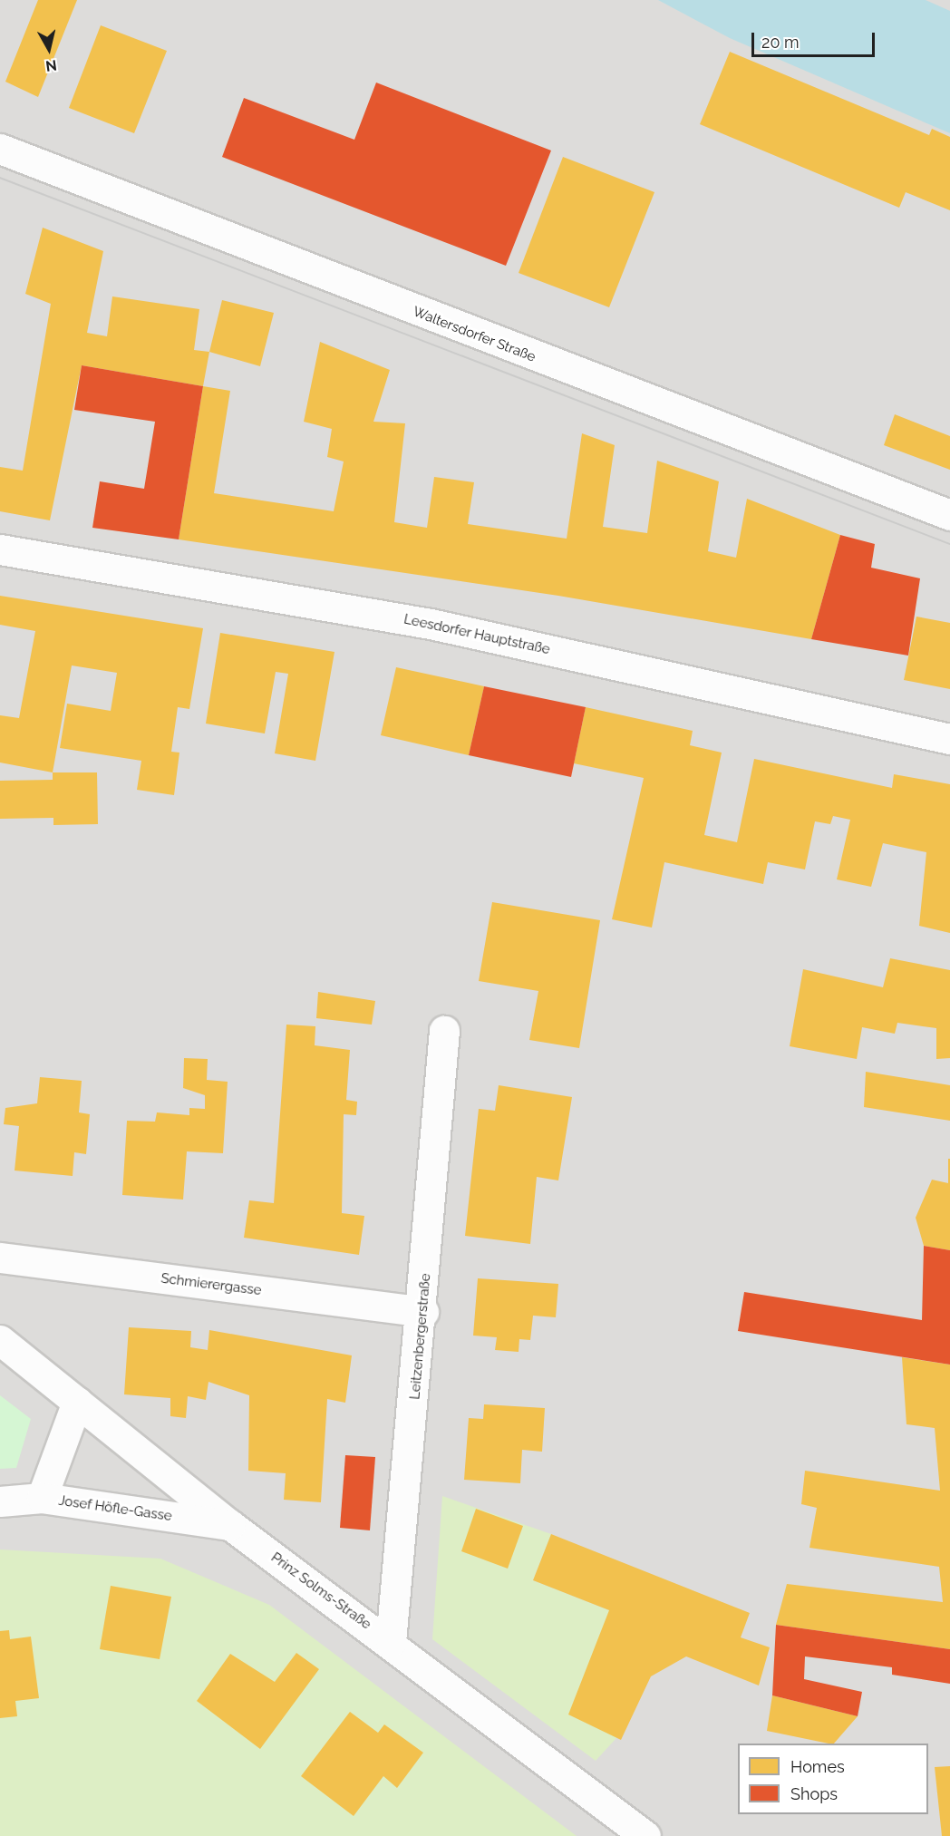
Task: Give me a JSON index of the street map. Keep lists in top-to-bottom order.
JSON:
{
  "streets": {
    "street": [
      "Waltersdorfer Straße",
      "Leesdorfer Hauptstraße",
      "Schmierergasse",
      "Leitzenbergerstraße",
      "Josef Höfle-Gasse",
      "Prinz Solms-Straße"
    ]
  },
  "crossings": [
    ["Schmierergasse", "Leitzenbergerstraße"],
    ["Leitzenbergerstraße", "Prinz Solms-Straße"],
    ["Josef Höfle-Gasse", "Prinz Solms-Straße"]
  ],
  "legend": ["Homes", "Shops"],
  "scale_bar": "20 m",
  "north": "bottom"
}
